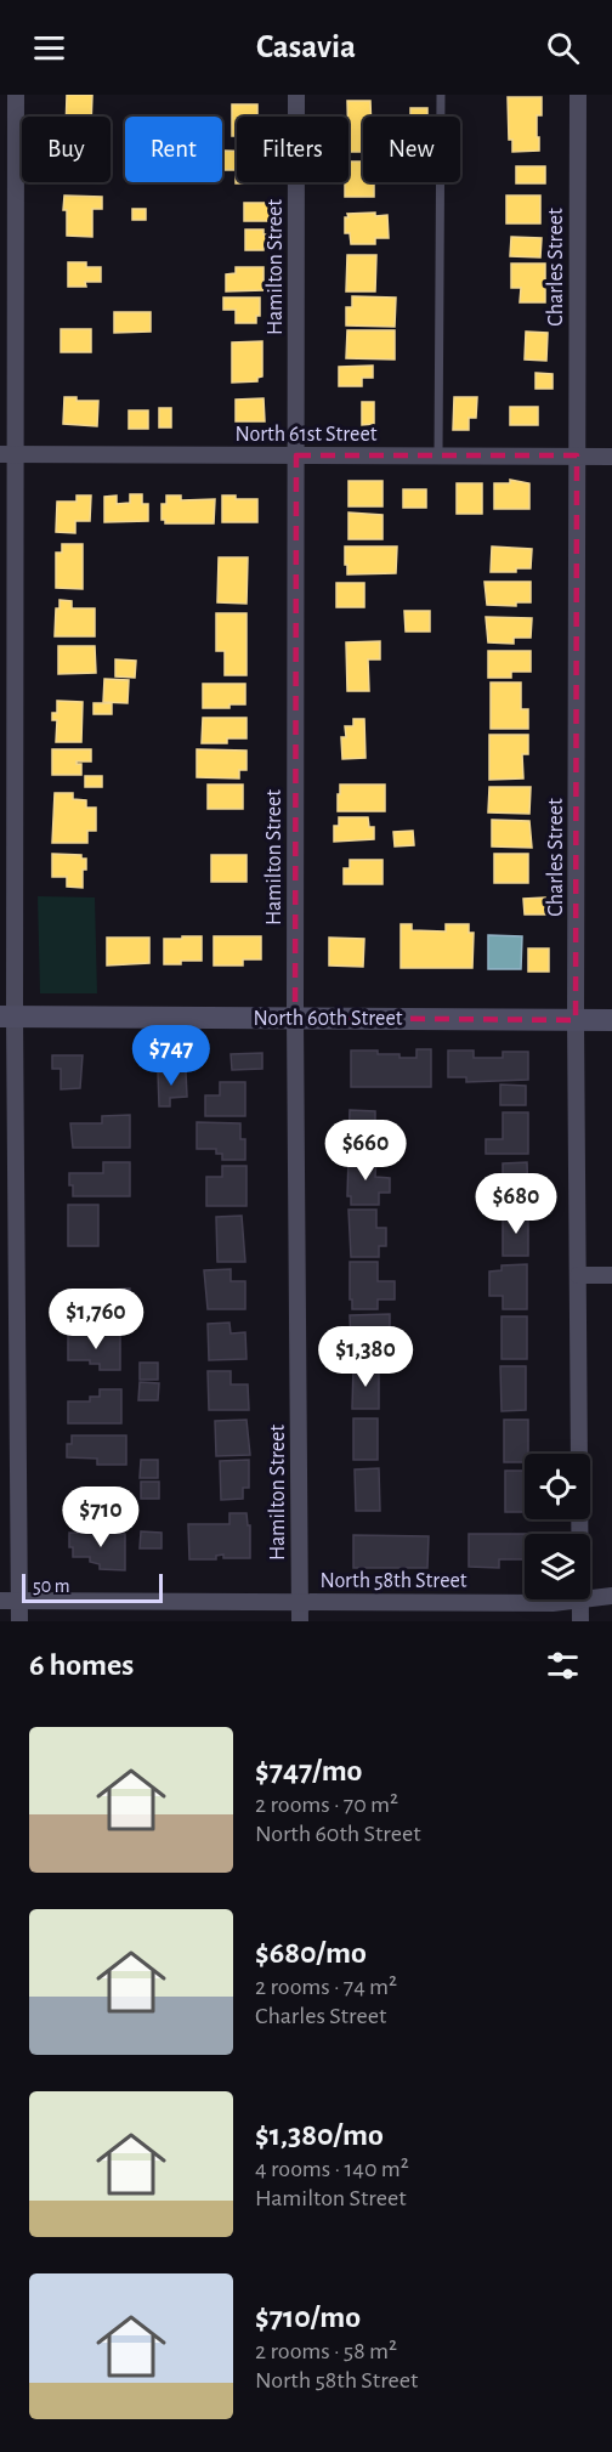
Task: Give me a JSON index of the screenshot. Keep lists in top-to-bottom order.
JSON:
{
  "streets": {
    "street": [
      "Hamilton Street",
      "Charles Street",
      "North 61st Street",
      "North 60th Street",
      "North 58th Street"
    ]
  },
  "crossings": [
    ["Hamilton Street", "North 61st Street"],
    ["Hamilton Street", "North 60th Street"],
    ["Hamilton Street", "North 58th Street"],
    ["Charles Street", "North 61st Street"],
    ["Charles Street", "North 60th Street"],
    ["Charles Street", "North 58th Street"]
  ],
  "scale_bar": "50 m",
  "page": {
    "header": "Casavia",
    "chip": [
      "Buy",
      "Rent",
      "Filters",
      "New"
    ],
    "price": [
      "$747",
      "$660",
      "$680",
      "$1,760",
      "$1,380",
      "$710"
    ],
    "scale": "50 m",
    "heading": "6 homes",
    "list": [
      {
        "name": "$747/mo",
        "note": "2 rooms · 70 m² · North 60th Street"
      },
      {
        "name": "$680/mo",
        "note": "2 rooms · 74 m² · Charles Street"
      },
      {
        "name": "$1,380/mo",
        "note": "4 rooms · 140 m² · Hamilton Street"
      },
      {
        "name": "$710/mo",
        "note": "2 rooms · 58 m² · North 58th Street"
      }
    ]
  }
}
